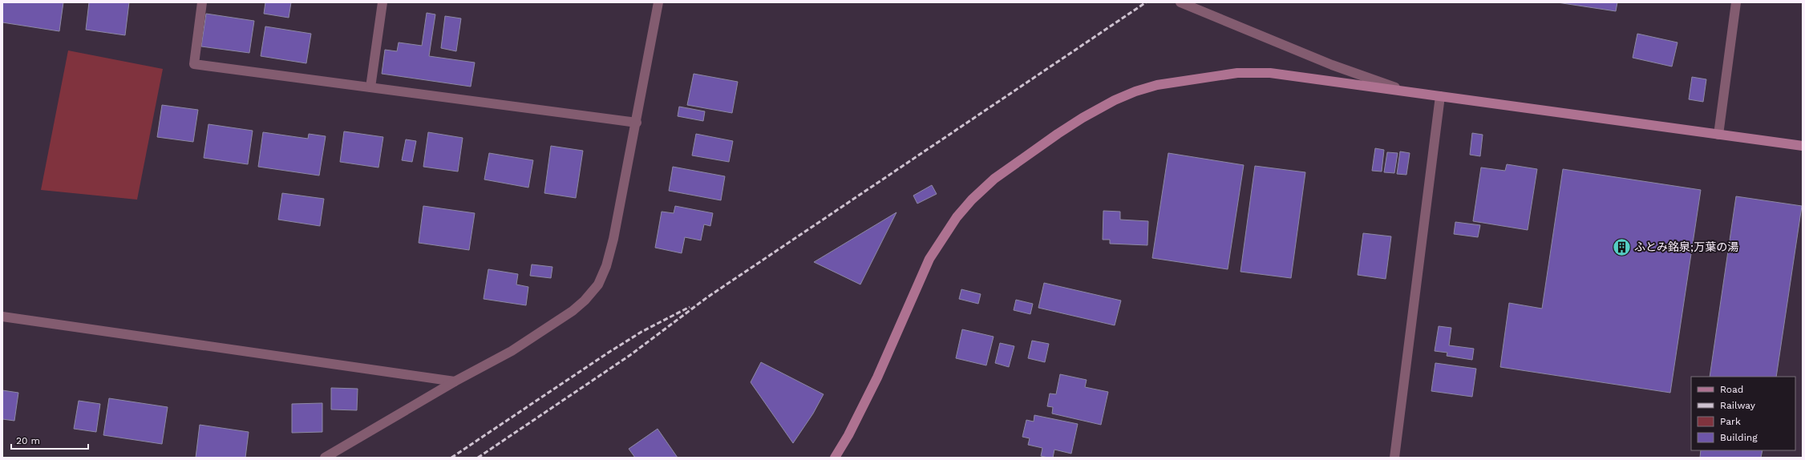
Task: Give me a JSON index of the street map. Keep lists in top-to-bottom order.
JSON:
{
  "places": {
    "building": ["ふとみ銘泉;万葉の湯"]
  },
  "legend": [
    "Road",
    "Railway",
    "Park",
    "Building"
  ],
  "scale_bar": "20 m"
}
